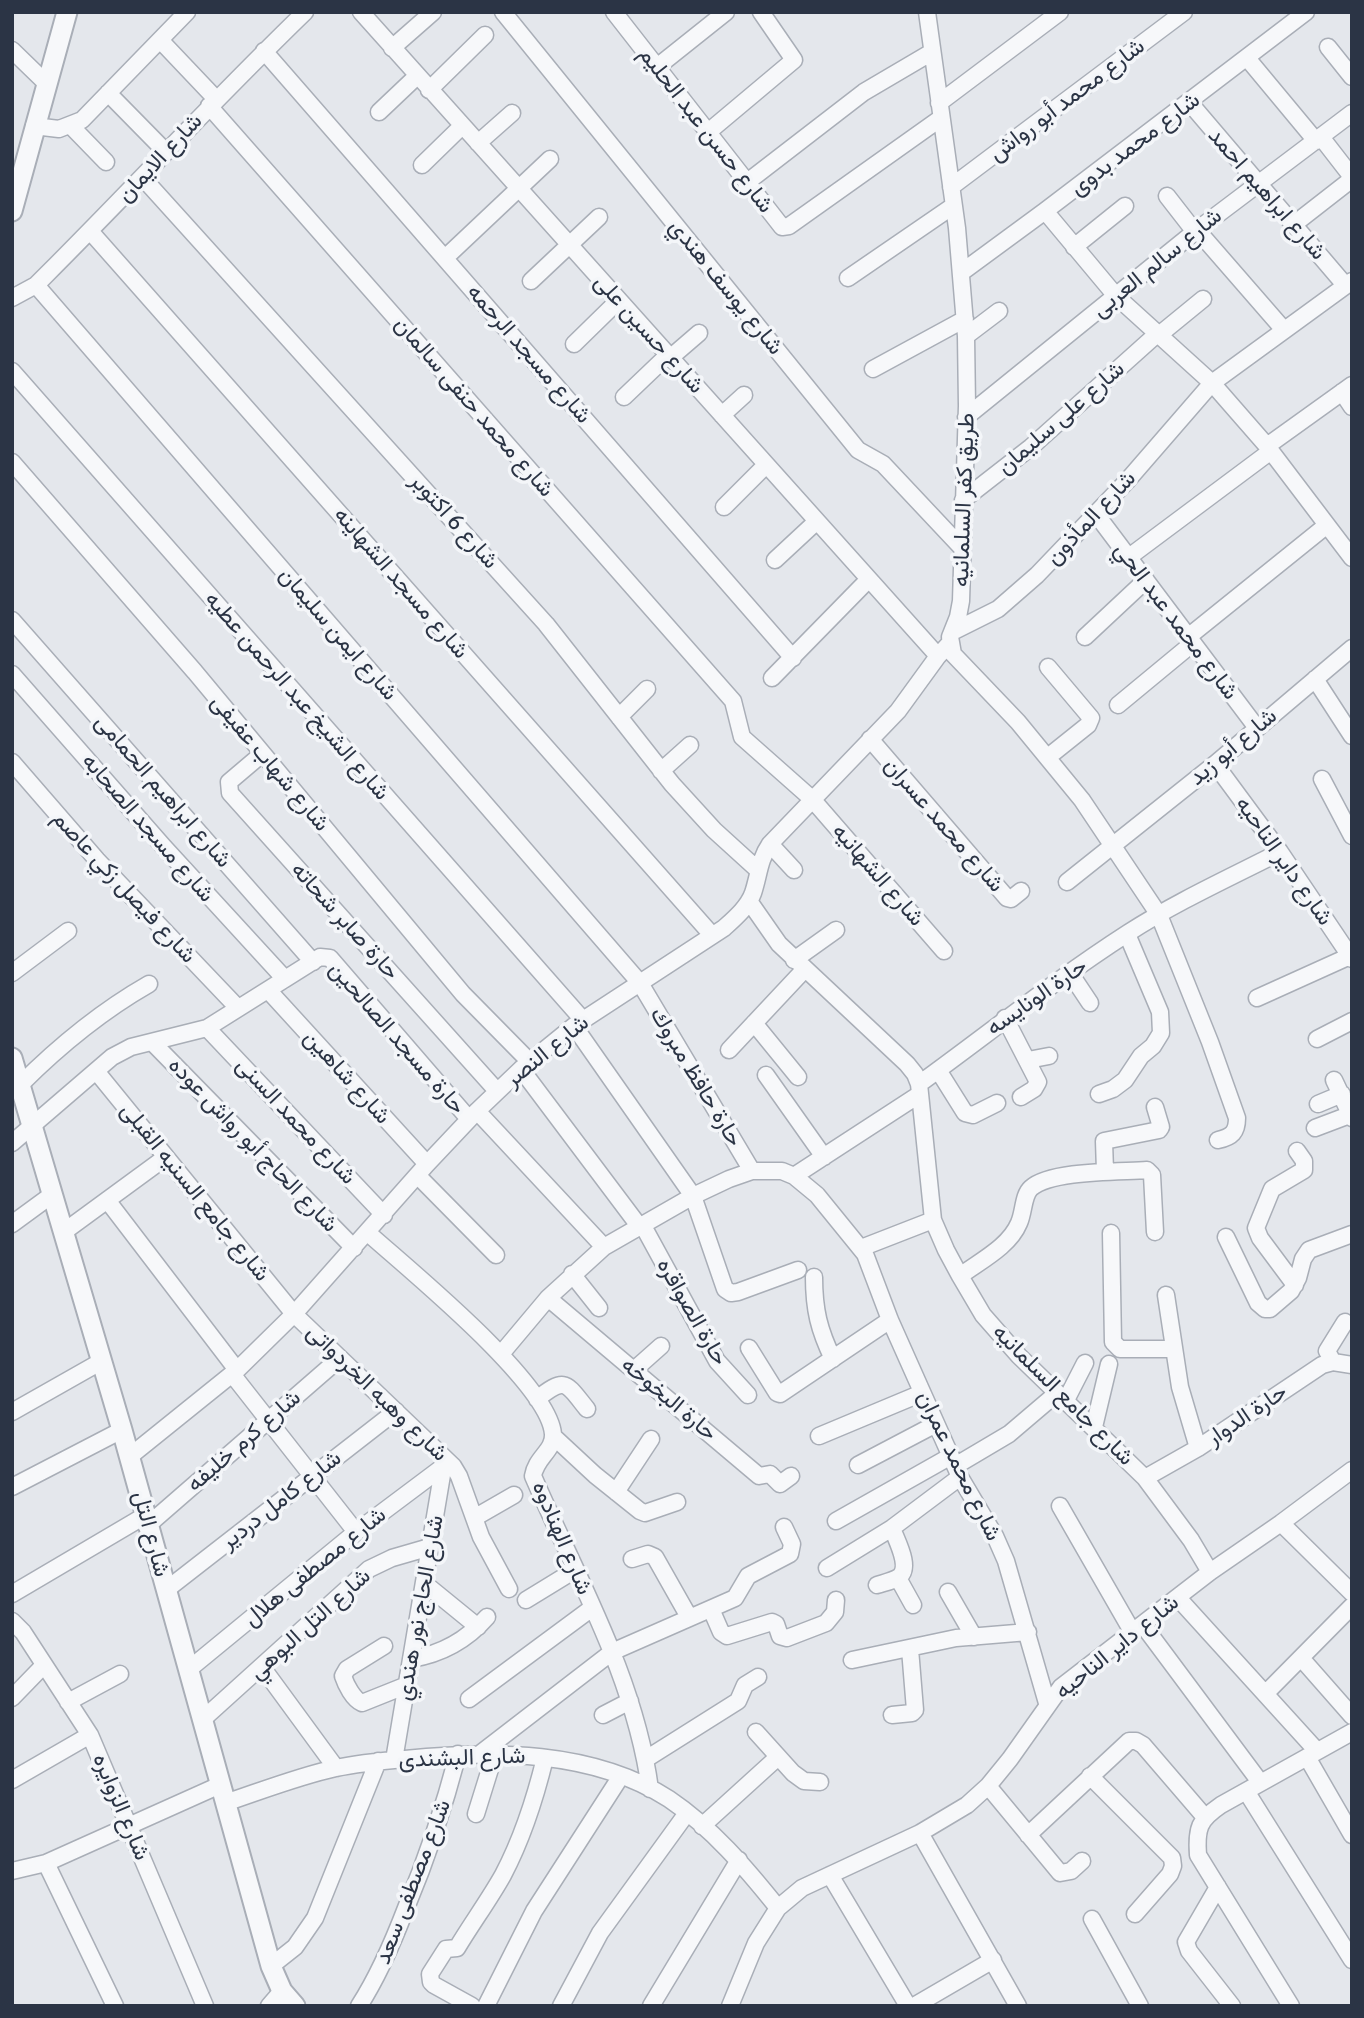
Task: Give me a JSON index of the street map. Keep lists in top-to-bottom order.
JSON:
{
  "streets": {
    "street": [
      "شارع محمد أبو رواش",
      "شارع حسن عبد الحليم",
      "شارع محمد بدوى",
      "شارع الايمان",
      "شارع ابراهيم احمد",
      "شارع سالم العربى",
      "شارع يوسف هندي",
      "شارع حسين على",
      "شارع مسجد الرحمه",
      "شارع محمد حنفى سالمان",
      "شارع على سليمان",
      "طريق كفر السلمانيه",
      "شارع المأذون",
      "شارع 6 اكتوبر",
      "شارع مسجد الشهاينه",
      "شارع محمد عبد الحي",
      "شارع ايمن سليمان",
      "شارع الشيخ عبد الرحمن عطيه",
      "شارع أبو زيد",
      "شارع شهاب عفيفى",
      "شارع ابراهيم الحمامى",
      "شارع محمد عسران",
      "شارع مسجد الصحابه",
      "شارع داير الناحيه",
      "شارع الشهانيه",
      "شارع فيصل زكي عاصم",
      "حارة صابر شحاته",
      "حارة الونايسه",
      "حارة مسجد الصالحين",
      "شارع النصر",
      "شارع شاهين",
      "حارة حافظ مبروك",
      "شارع محمد السنى",
      "شارع الحاج أبو رواش عوده",
      "شارع جامع السنيه القبلى",
      "حارة الصواقره",
      "شارع وهبه الخردواتى",
      "شارع جامع السلمانيه",
      "حارة البخوخه",
      "حارة الدوار",
      "شارع كرم خليفه",
      "شارع محمد عمران",
      "شارع كامل دردير",
      "شارع التل",
      "شارع الهنادوه",
      "شارع مصطفى هلال",
      "شارع الحاج نور هندي",
      "شارع التل البوهي",
      "شارع البشندى",
      "شارع الزوايره",
      "شارع مصطفى سعد"
    ]
  },
  "crossings": [
    ["شارع محمد أبو رواش", "طريق كفر السلمانيه"],
    ["شارع حسن عبد الحليم", "طريق كفر السلمانيه"],
    ["شارع محمد بدوى", "شارع ابراهيم احمد"],
    ["شارع محمد بدوى", "طريق كفر السلمانيه"],
    ["شارع الايمان", "شارع مسجد الرحمه"],
    ["شارع الايمان", "شارع محمد حنفى سالمان"],
    ["شارع الايمان", "شارع 6 اكتوبر"],
    ["شارع الايمان", "شارع مسجد الشهاينه"],
    ["شارع الايمان", "شارع ايمن سليمان"],
    ["شارع ابراهيم احمد", "شارع سالم العربى"],
    ["شارع ابراهيم احمد", "شارع المأذون"],
    ["شارع سالم العربى", "طريق كفر السلمانيه"],
    ["شارع يوسف هندي", "طريق كفر السلمانيه"],
    ["شارع حسين على", "طريق كفر السلمانيه"],
    ["شارع حسين على", "شارع المأذون"],
    ["شارع حسين على", "شارع النصر"],
    ["شارع محمد حنفى سالمان", "شارع الشهانيه"],
    ["شارع محمد حنفى سالمان", "شارع النصر"],
    ["شارع على سليمان", "طريق كفر السلمانيه"],
    ["طريق كفر السلمانيه", "شارع المأذون"],
    ["طريق كفر السلمانيه", "شارع النصر"],
    ["شارع المأذون", "شارع محمد عبد الحي"],
    ["شارع المأذون", "شارع النصر"],
    ["شارع 6 اكتوبر", "شارع النصر"],
    ["شارع مسجد الشهاينه", "شارع النصر"],
    ["شارع محمد عبد الحي", "شارع أبو زيد"],
    ["شارع ايمن سليمان", "شارع النصر"],
    ["شارع ايمن سليمان", "حارة حافظ مبروك"],
    ["شارع الشيخ عبد الرحمن عطيه", "شارع النصر"],
    ["شارع أبو زيد", "شارع داير الناحيه"],
    ["شارع شهاب عفيفى", "حارة صابر شحاته"],
    ["شارع شهاب عفيفى", "شارع النصر"],
    ["شارع شهاب عفيفى", "حارة الصواقره"],
    ["شارع ابراهيم الحمامى", "حارة مسجد الصالحين"],
    ["شارع محمد عسران", "شارع النصر"],
    ["شارع داير الناحيه", "حارة الونايسه"],
    ["شارع داير الناحيه", "شارع جامع السلمانيه"],
    ["شارع داير الناحيه", "شارع محمد عمران"],
    ["شارع داير الناحيه", "شارع البشندى"],
    ["شارع الشهانيه", "شارع النصر"],
    ["حارة صابر شحاته", "شارع النصر"],
    ["حارة الونايسه", "شارع جامع السلمانيه"],
    ["حارة الونايسه", "شارع محمد عمران"],
    ["حارة مسجد الصالحين", "شارع النصر"],
    ["شارع النصر", "شارع شاهين"],
    ["شارع النصر", "حارة حافظ مبروك"],
    ["شارع النصر", "شارع محمد السنى"],
    ["شارع النصر", "شارع الحاج أبو رواش عوده"],
    ["شارع النصر", "شارع جامع السنيه القبلى"],
    ["شارع النصر", "شارع وهبه الخردواتى"],
    ["شارع النصر", "شارع جامع السلمانيه"],
    ["شارع النصر", "شارع التل"],
    ["شارع جامع السنيه القبلى", "شارع وهبه الخردواتى"],
    ["شارع وهبه الخردواتى", "شارع كرم خليفه"],
    ["شارع وهبه الخردواتى", "شارع كامل دردير"],
    ["شارع وهبه الخردواتى", "شارع مصطفى هلال"],
    ["شارع وهبه الخردواتى", "شارع الحاج نور هندي"],
    ["شارع جامع السلمانيه", "حارة الدوار"],
    ["شارع كرم خليفه", "شارع التل"],
    ["شارع كامل دردير", "شارع التل"],
    ["شارع التل", "شارع مصطفى هلال"],
    ["شارع التل", "شارع الحاج نور هندي"],
    ["شارع التل", "شارع التل البوهي"],
    ["شارع التل", "شارع البشندى"],
    ["شارع الهنادوه", "شارع البشندى"],
    ["شارع مصطفى هلال", "شارع الحاج نور هندي"],
    ["شارع الحاج نور هندي", "شارع التل البوهي"],
    ["شارع الحاج نور هندي", "شارع البشندى"],
    ["شارع البشندى", "شارع الزوايره"],
    ["شارع البشندى", "شارع مصطفى سعد"]
  ]
}
